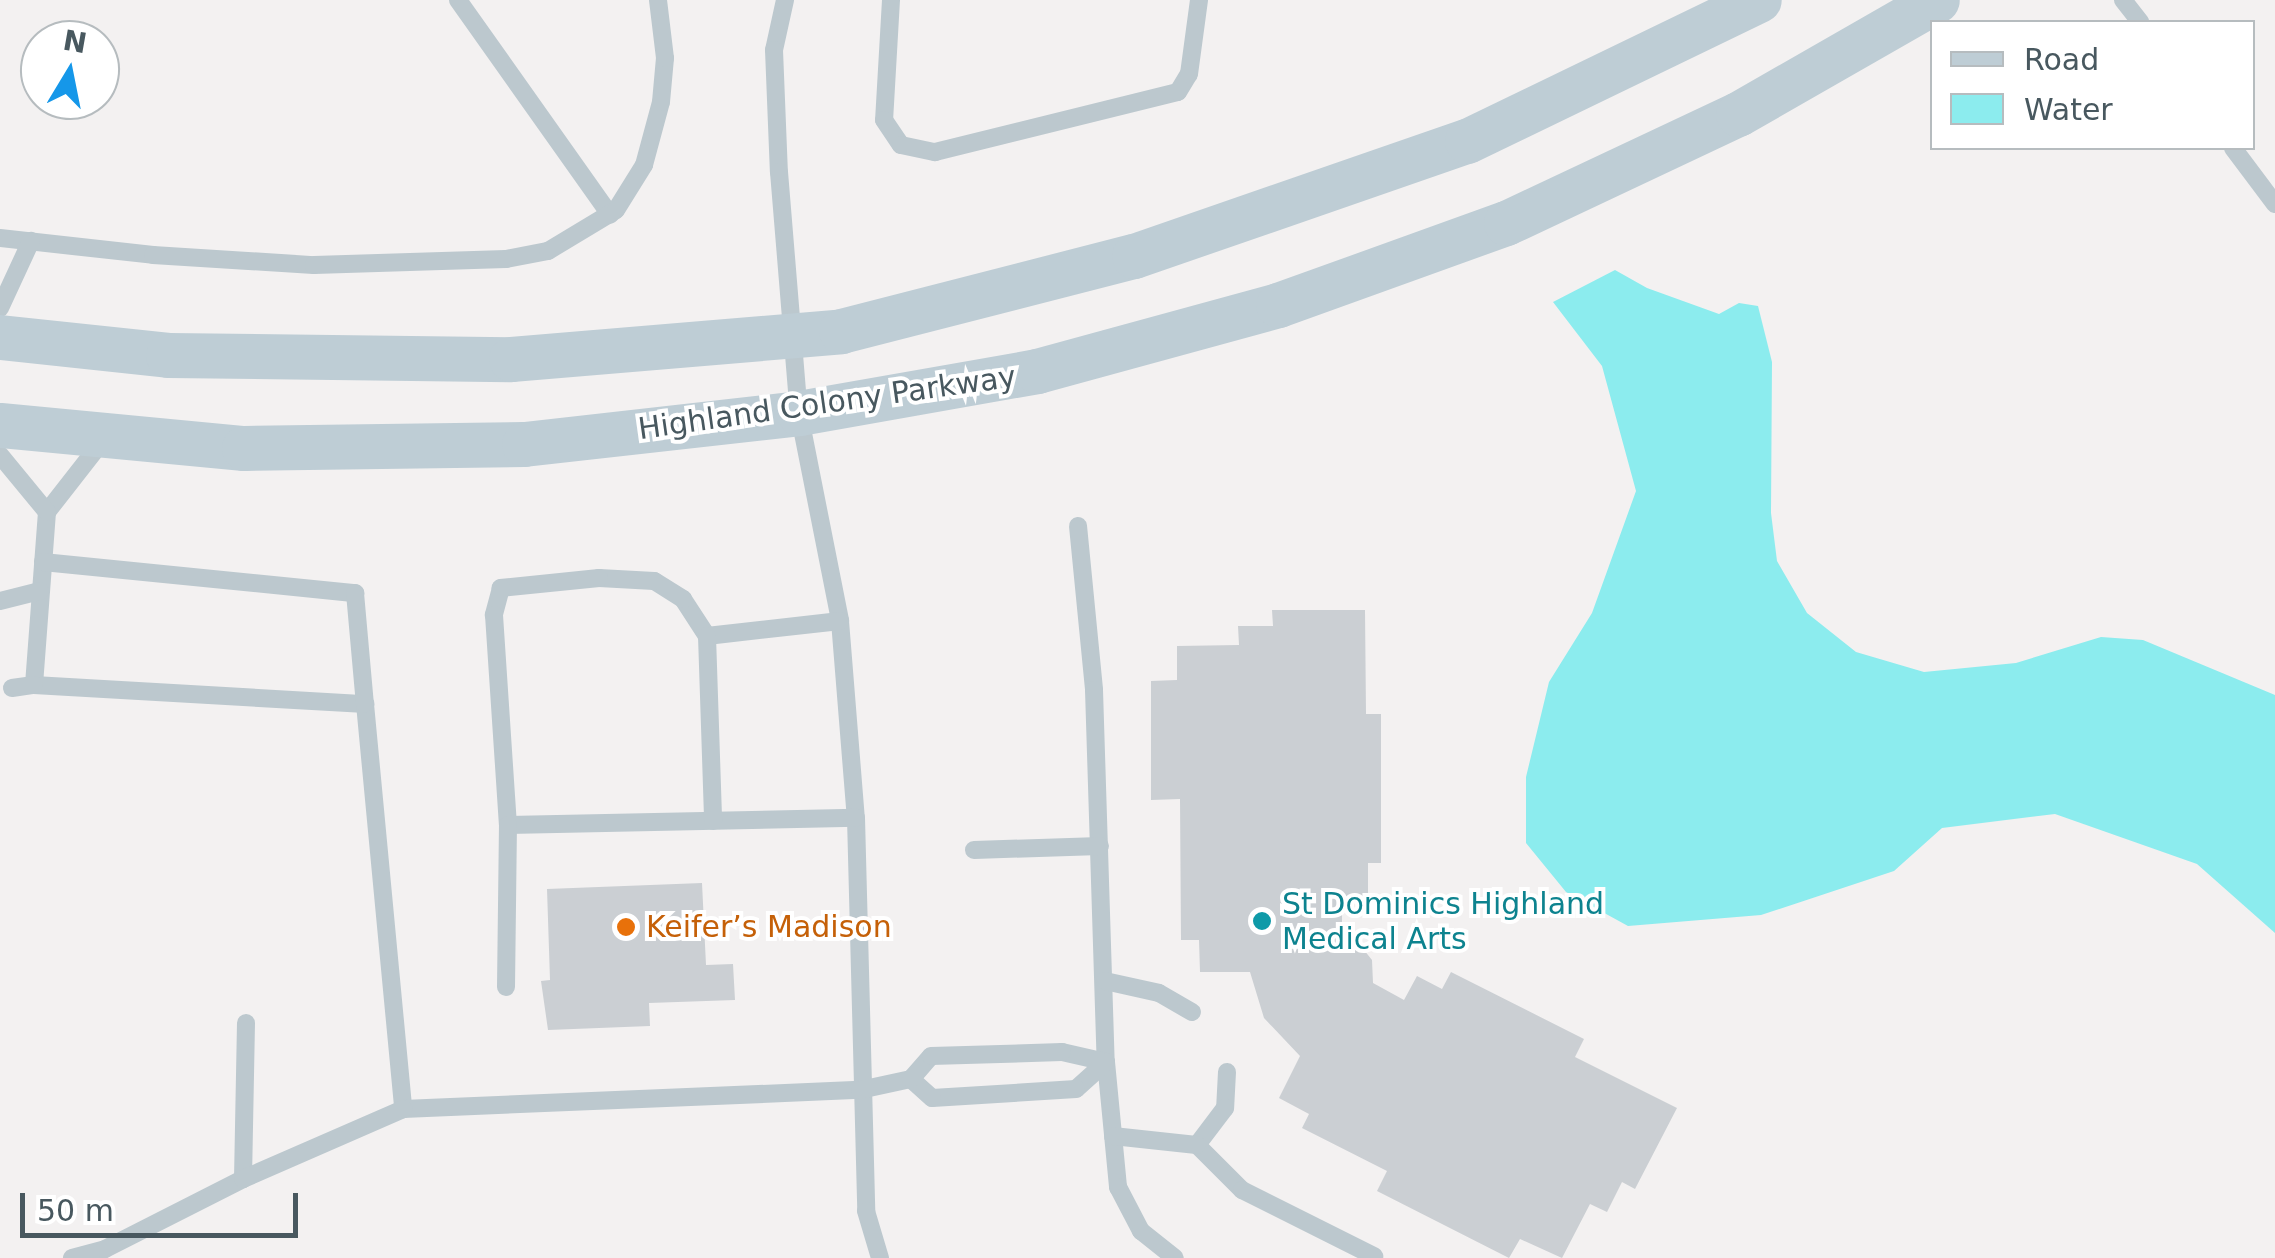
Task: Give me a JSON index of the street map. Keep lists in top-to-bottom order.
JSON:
{
  "streets": {
    "street": ["Highland Colony Parkway"]
  },
  "places": ["St Dominics Highland Medical Arts", "Keifer’s Madison"],
  "legend": ["Road", "Water"],
  "scale_bar": "50 m",
  "north": "top"
}
